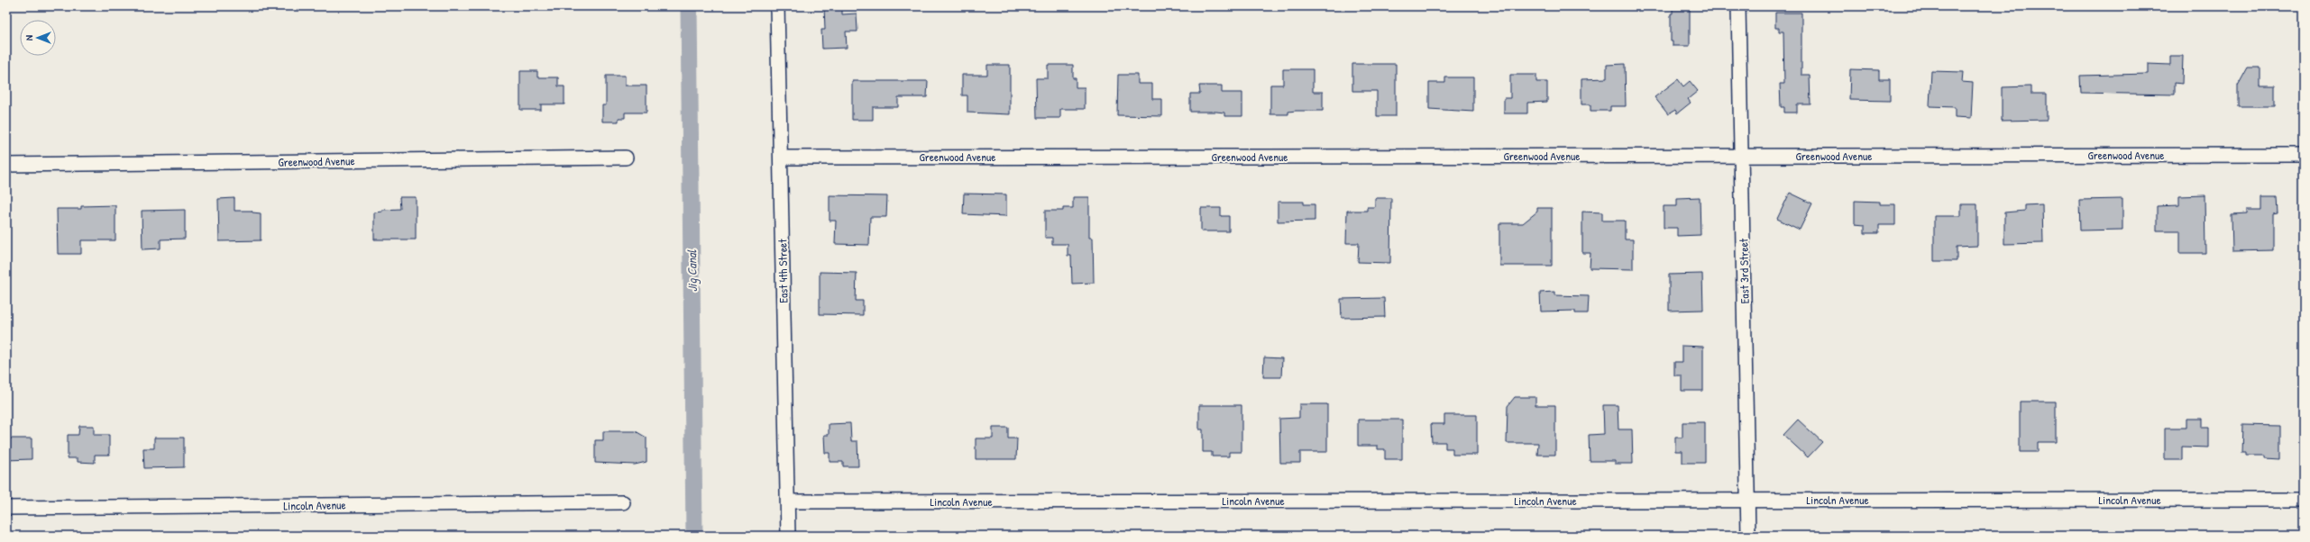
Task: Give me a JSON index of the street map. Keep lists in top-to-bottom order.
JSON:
{
  "streets": {
    "street": [
      "Greenwood Avenue",
      "East 4th Street",
      "East 3rd Street",
      "Lincoln Avenue"
    ]
  },
  "crossings": [
    ["Greenwood Avenue", "East 4th Street"],
    ["Greenwood Avenue", "East 3rd Street"],
    ["East 4th Street", "Lincoln Avenue"],
    ["East 3rd Street", "Lincoln Avenue"]
  ],
  "water": ["Jig Canal"],
  "north": "left"
}
